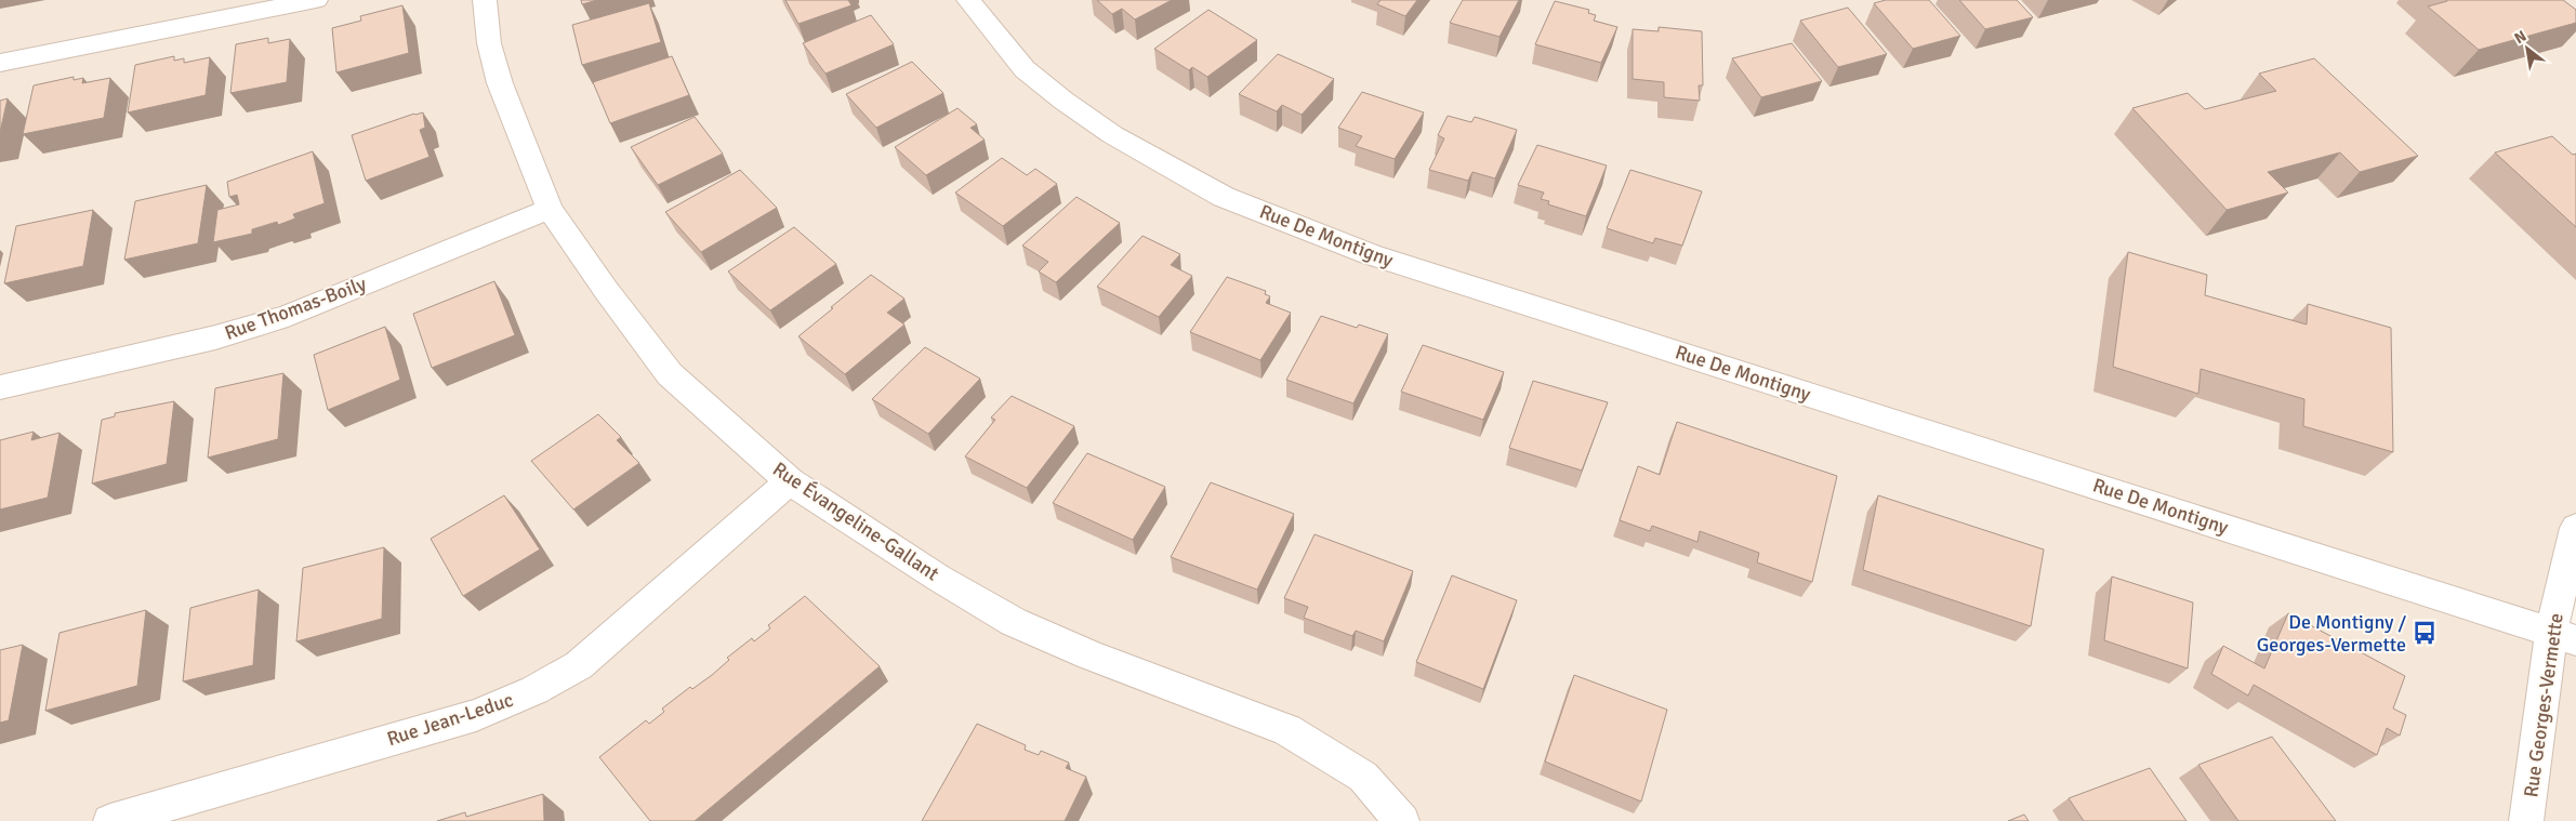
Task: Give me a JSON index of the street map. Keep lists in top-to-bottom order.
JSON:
{
  "streets": {
    "street": [
      "Rue De Montigny",
      "Rue Thomas-Boily",
      "Rue Évangeline-Gallant",
      "Rue Georges-Vermette",
      "Rue Jean-Leduc"
    ]
  },
  "crossings": [
    ["Rue De Montigny", "Rue Georges-Vermette"],
    ["Rue Thomas-Boily", "Rue Évangeline-Gallant"],
    ["Rue Évangeline-Gallant", "Rue Jean-Leduc"]
  ],
  "places": {
    "bus stop": ["De Montigny / Georges-Vermette"]
  },
  "north": "top left"
}
